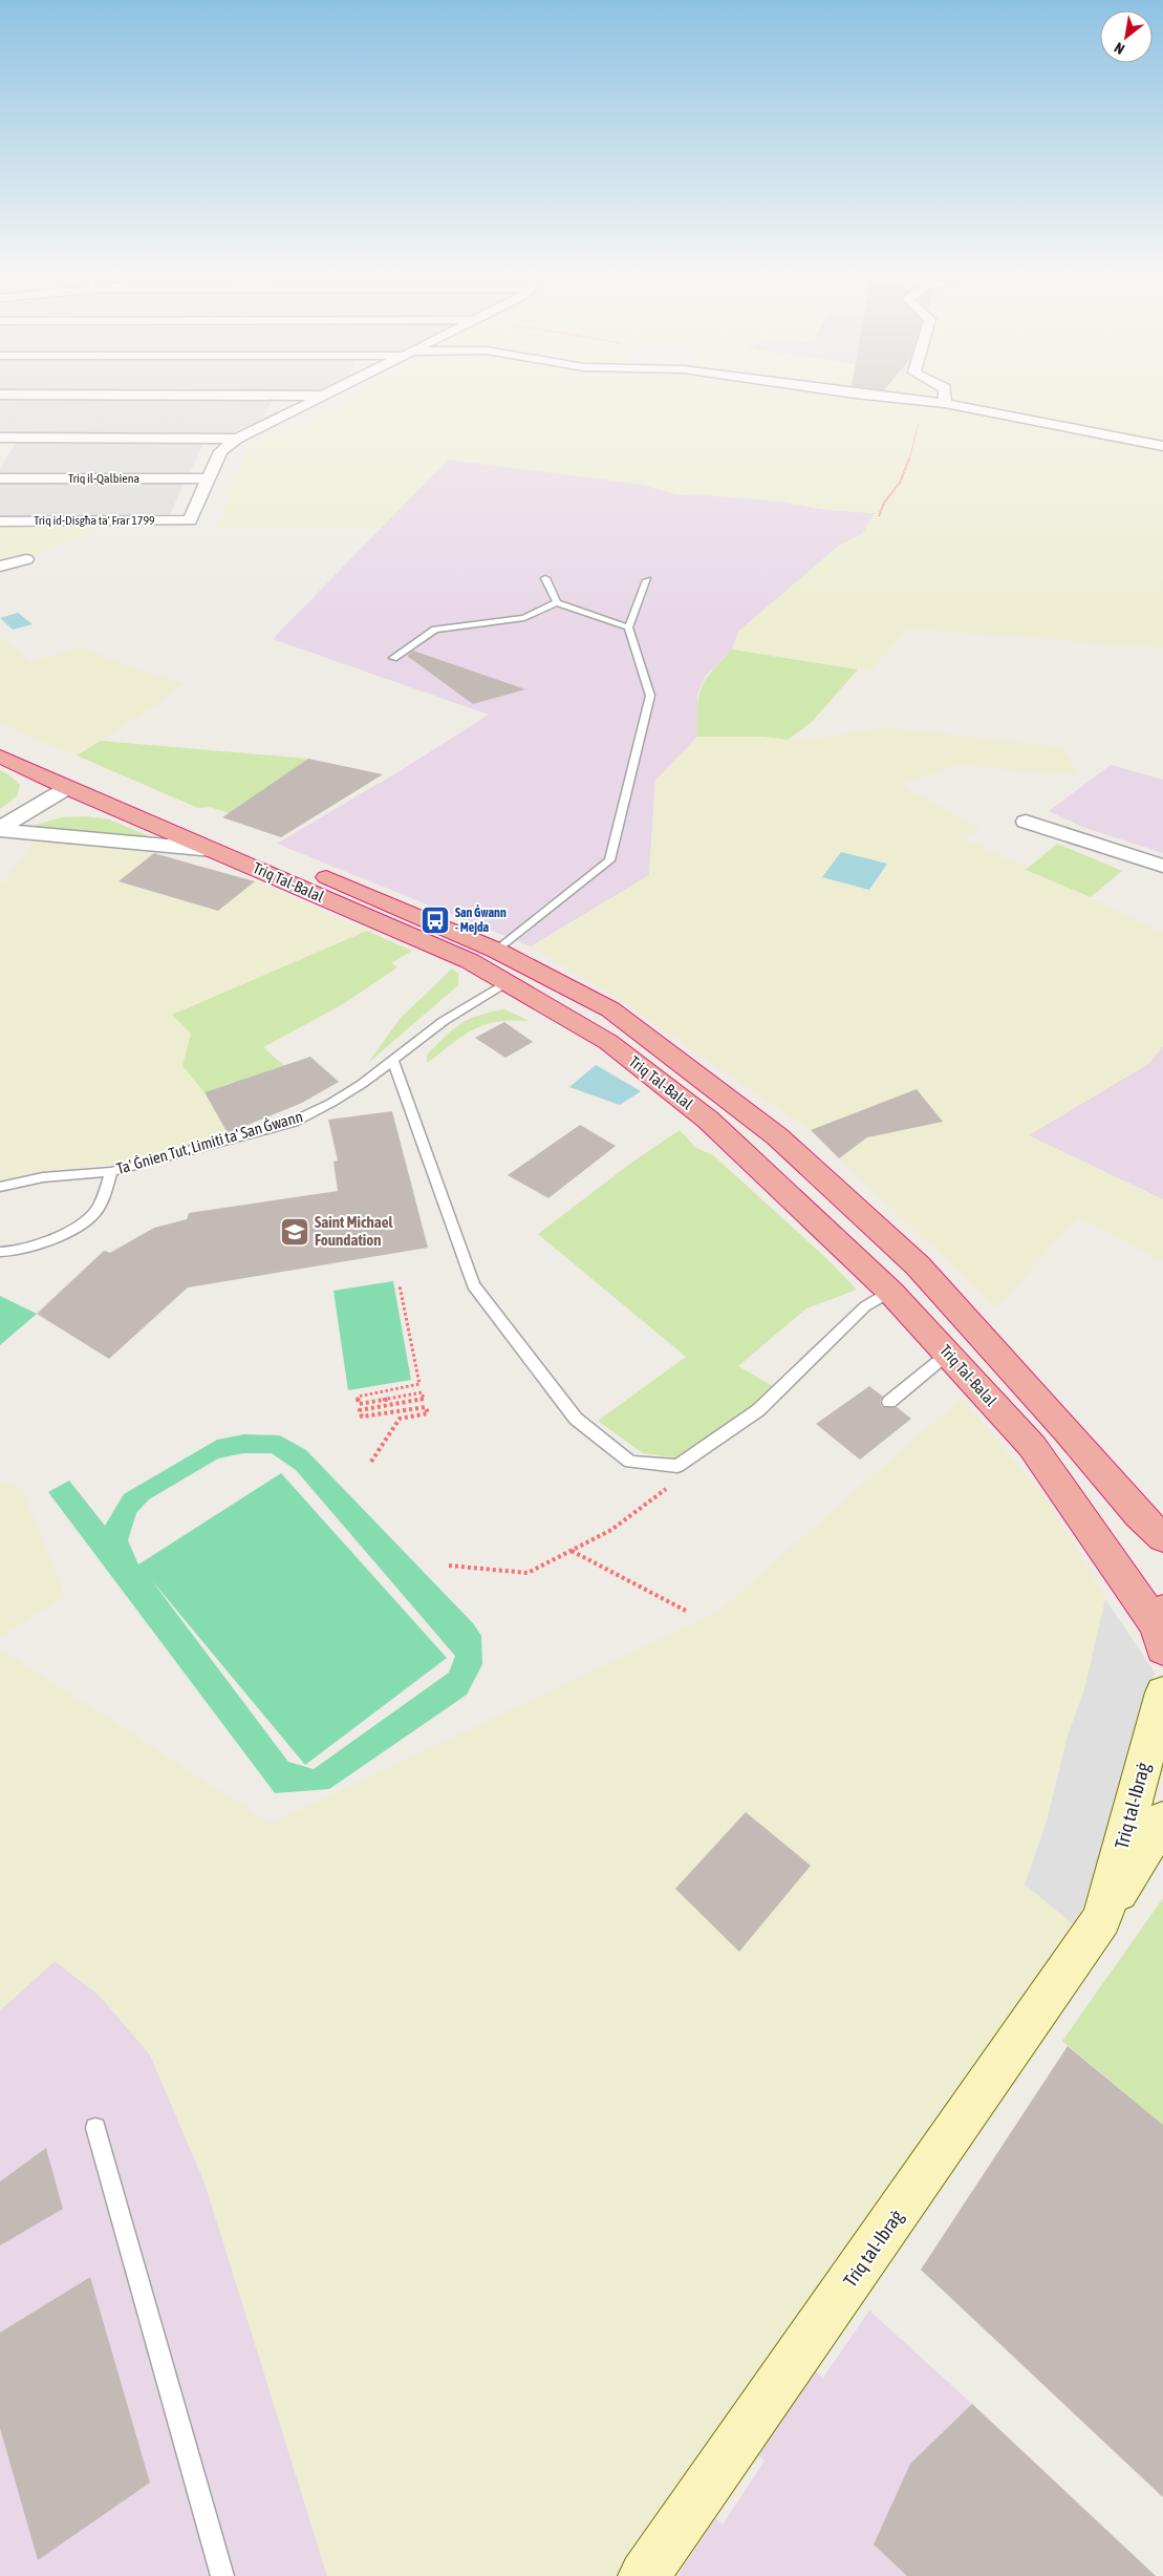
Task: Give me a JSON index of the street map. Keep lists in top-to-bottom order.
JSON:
{
  "streets": {
    "highway": ["Triq Tal-Balal"],
    "main road": ["Triq tal-Ibraġ"],
    "street": ["Triq il-Qalbiena", "Triq id-Disgħa ta' Frar 1799"],
    "lane": ["Ta' Ġnien Tut, Limiti ta' San Ġwann"]
  },
  "crossings": [
    ["Triq il-Qalbiena", "Triq id-Disgħa ta' Frar 1799"],
    ["Triq Tal-Balal", "Ta' Ġnien Tut, Limiti ta' San Ġwann"]
  ],
  "places": {
    "bus stop": ["San Ġwann - Mejda"],
    "school or university": ["Saint Michael Foundation"]
  },
  "north": "bottom left"
}
